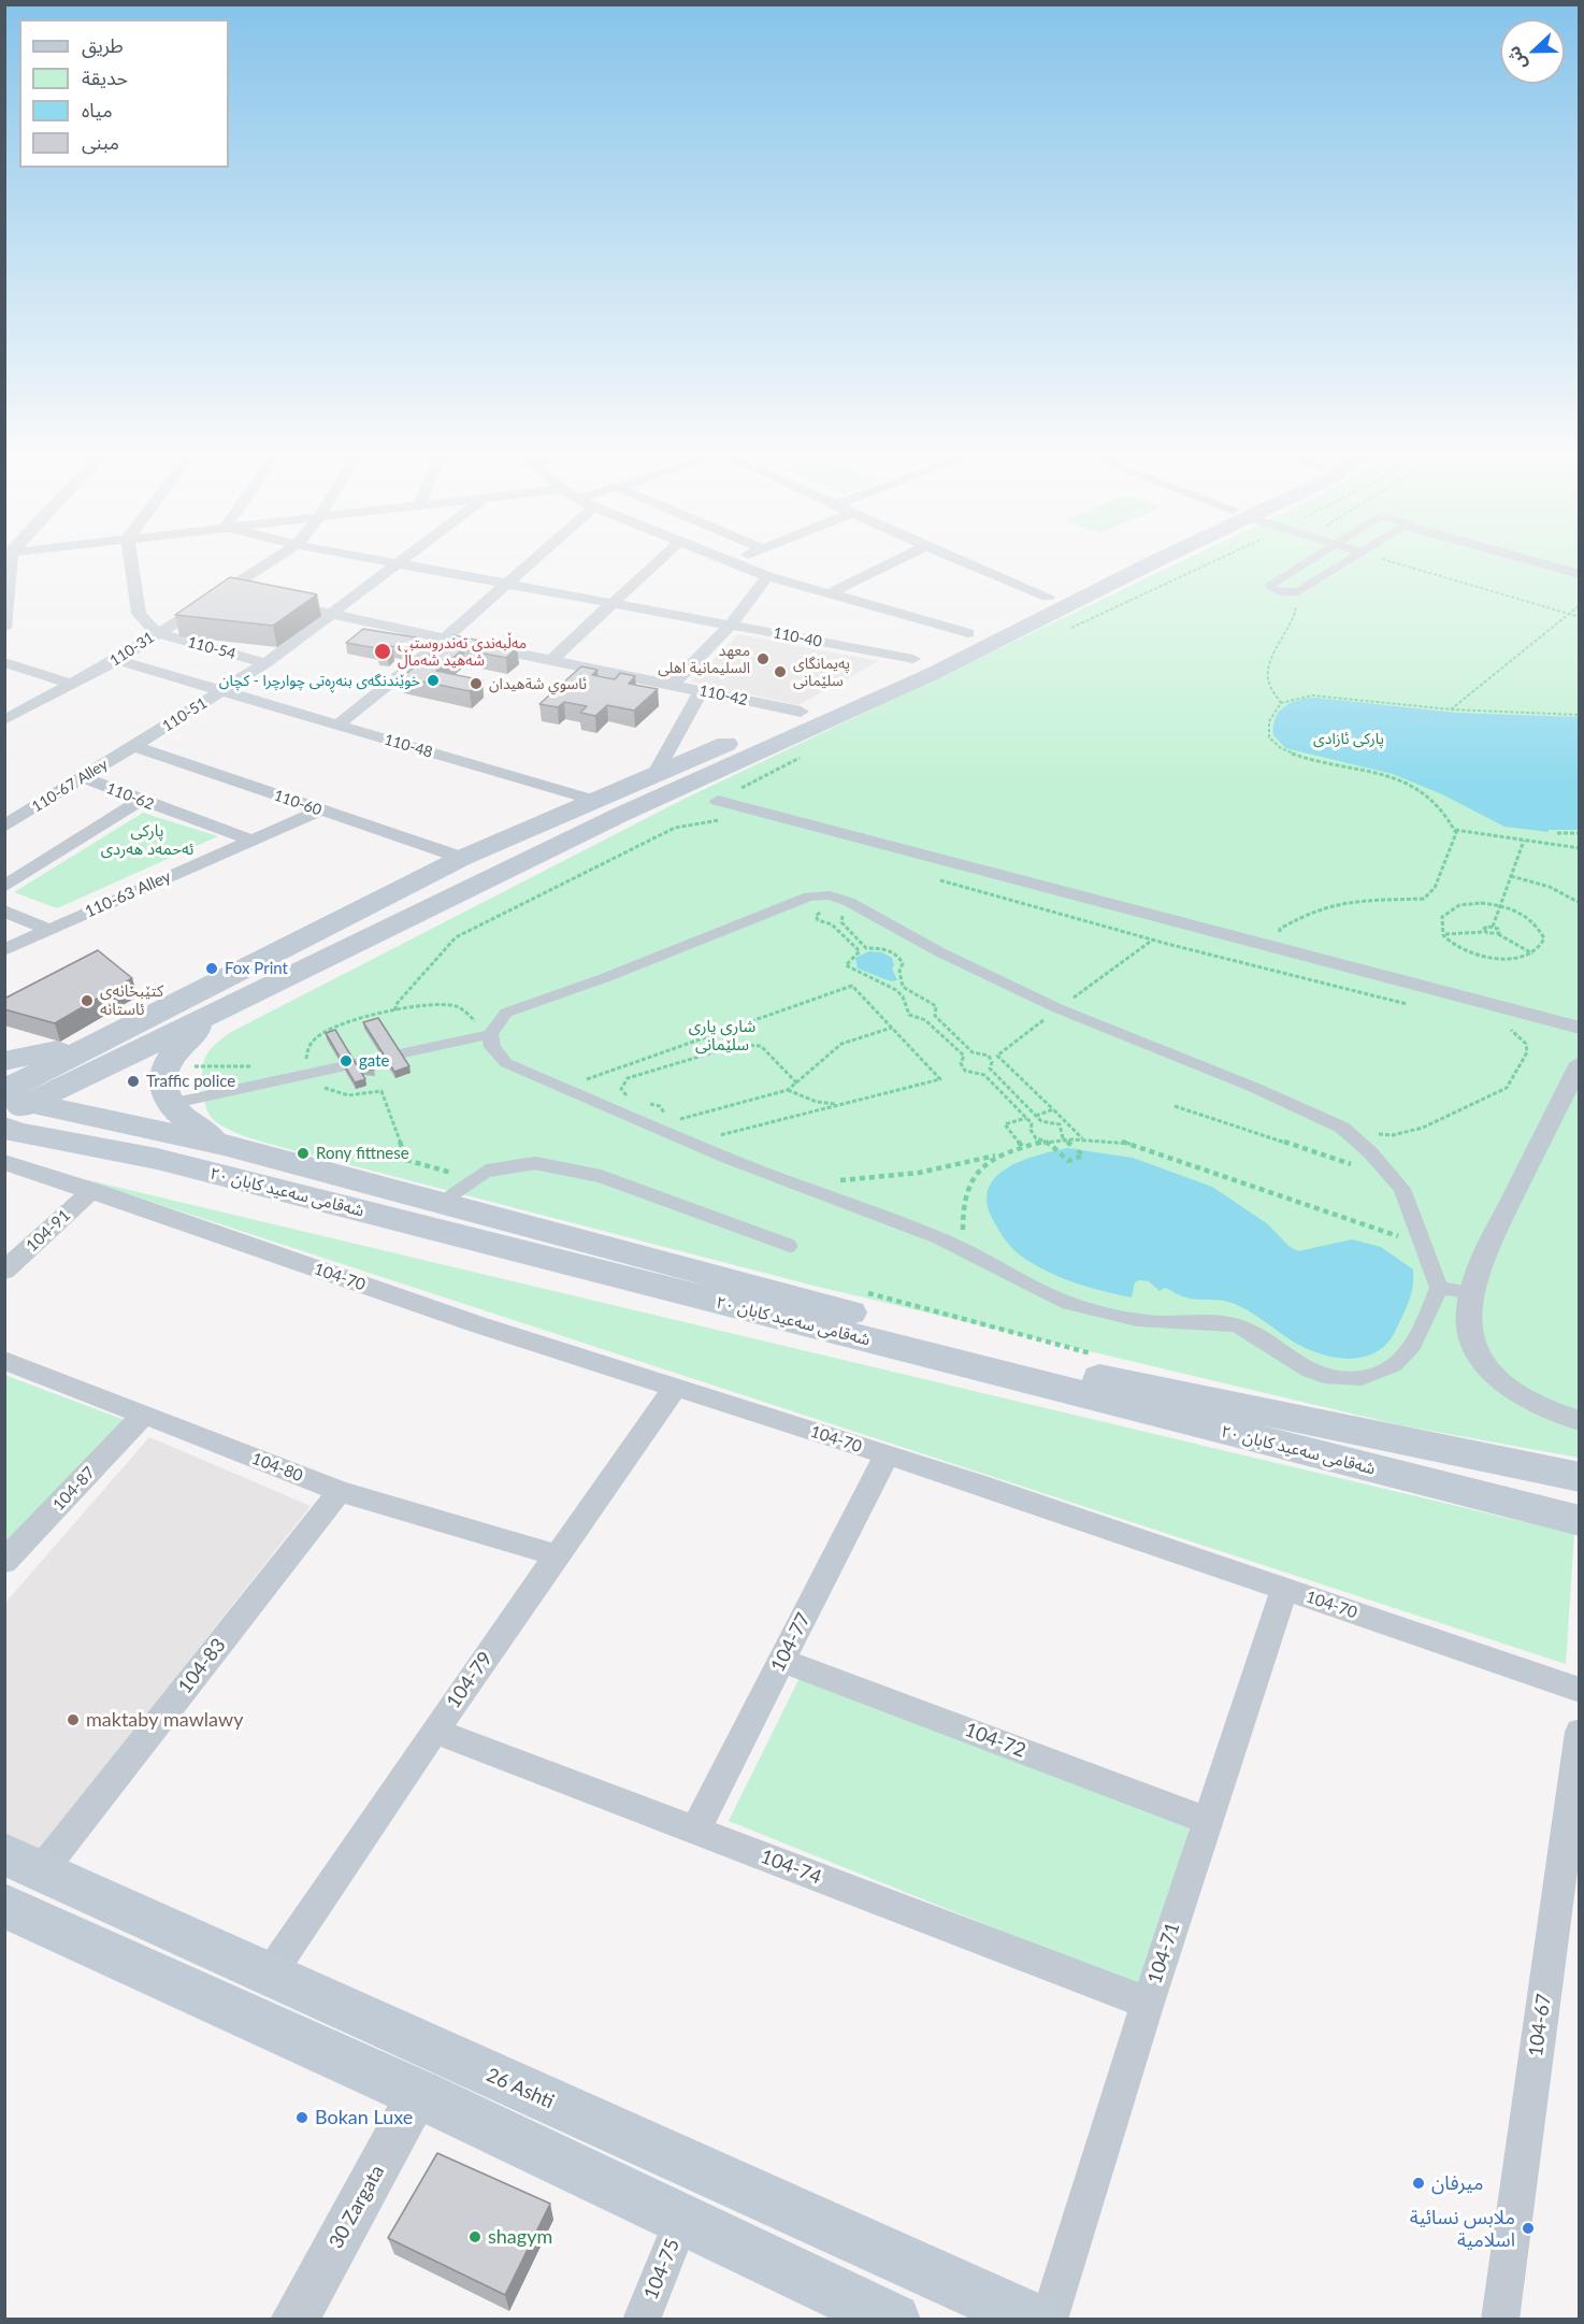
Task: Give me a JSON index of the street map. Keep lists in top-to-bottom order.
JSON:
{
  "streets": {
    "main road": ["شەقامی سەعید کابان ٢٠", "26 Ashti"],
    "street": [
      "110-40",
      "110-54",
      "110-31",
      "110-42",
      "110-51",
      "110-48",
      "110-67 Alley",
      "110-62",
      "110-60",
      "110-63 Alley",
      "104-91",
      "104-70",
      "104-80",
      "104-87",
      "104-77",
      "104-83",
      "104-79",
      "104-72",
      "104-74",
      "104-71",
      "104-67",
      "30 Zargata",
      "104-75"
    ]
  },
  "crossings": [
    ["110-54", "110-31"],
    ["110-54", "110-51"],
    ["110-31", "110-48"],
    ["110-42", "110-51"],
    ["110-51", "110-48"],
    ["110-51", "110-67 Alley"],
    ["110-51", "110-60"],
    ["110-67 Alley", "110-62"],
    ["110-67 Alley", "110-60"],
    ["110-62", "110-63 Alley"],
    ["110-60", "110-63 Alley"],
    ["104-91", "104-70"],
    ["104-70", "104-77"],
    ["104-70", "104-79"],
    ["104-70", "104-71"],
    ["104-80", "104-87"],
    ["104-80", "104-83"],
    ["104-80", "104-79"],
    ["104-77", "104-72"],
    ["104-77", "104-74"],
    ["104-83", "26 Ashti"],
    ["104-79", "104-74"],
    ["104-79", "26 Ashti"],
    ["104-72", "104-71"],
    ["104-74", "104-71"]
  ],
  "parks": ["پارکی ئازادی", "پارکی ئەحمەد هەردی", "شاری یاری سلێمانی"],
  "places": [
    "مەڵبەندی تەندروستیی شەهید شەماڵ",
    "معهد السلیمانیة اهلى",
    "پەیمانگای سلێمانی",
    "خوێندنگەی بنەڕەتی چوارچرا - کچان",
    "ئاسوي شةهيدان",
    "Fox Print",
    "کتێبخانەی ئاستانە",
    "gate",
    "Traffic police",
    "Rony fittnese",
    "maktaby mawlawy",
    "Bokan Luxe",
    "ميرفان",
    "ملابس نسائية اسلامية",
    "shagym"
  ],
  "legend": [
    "طريق",
    "حديقة",
    "مياه",
    "مبنى"
  ],
  "north": "left"
}
